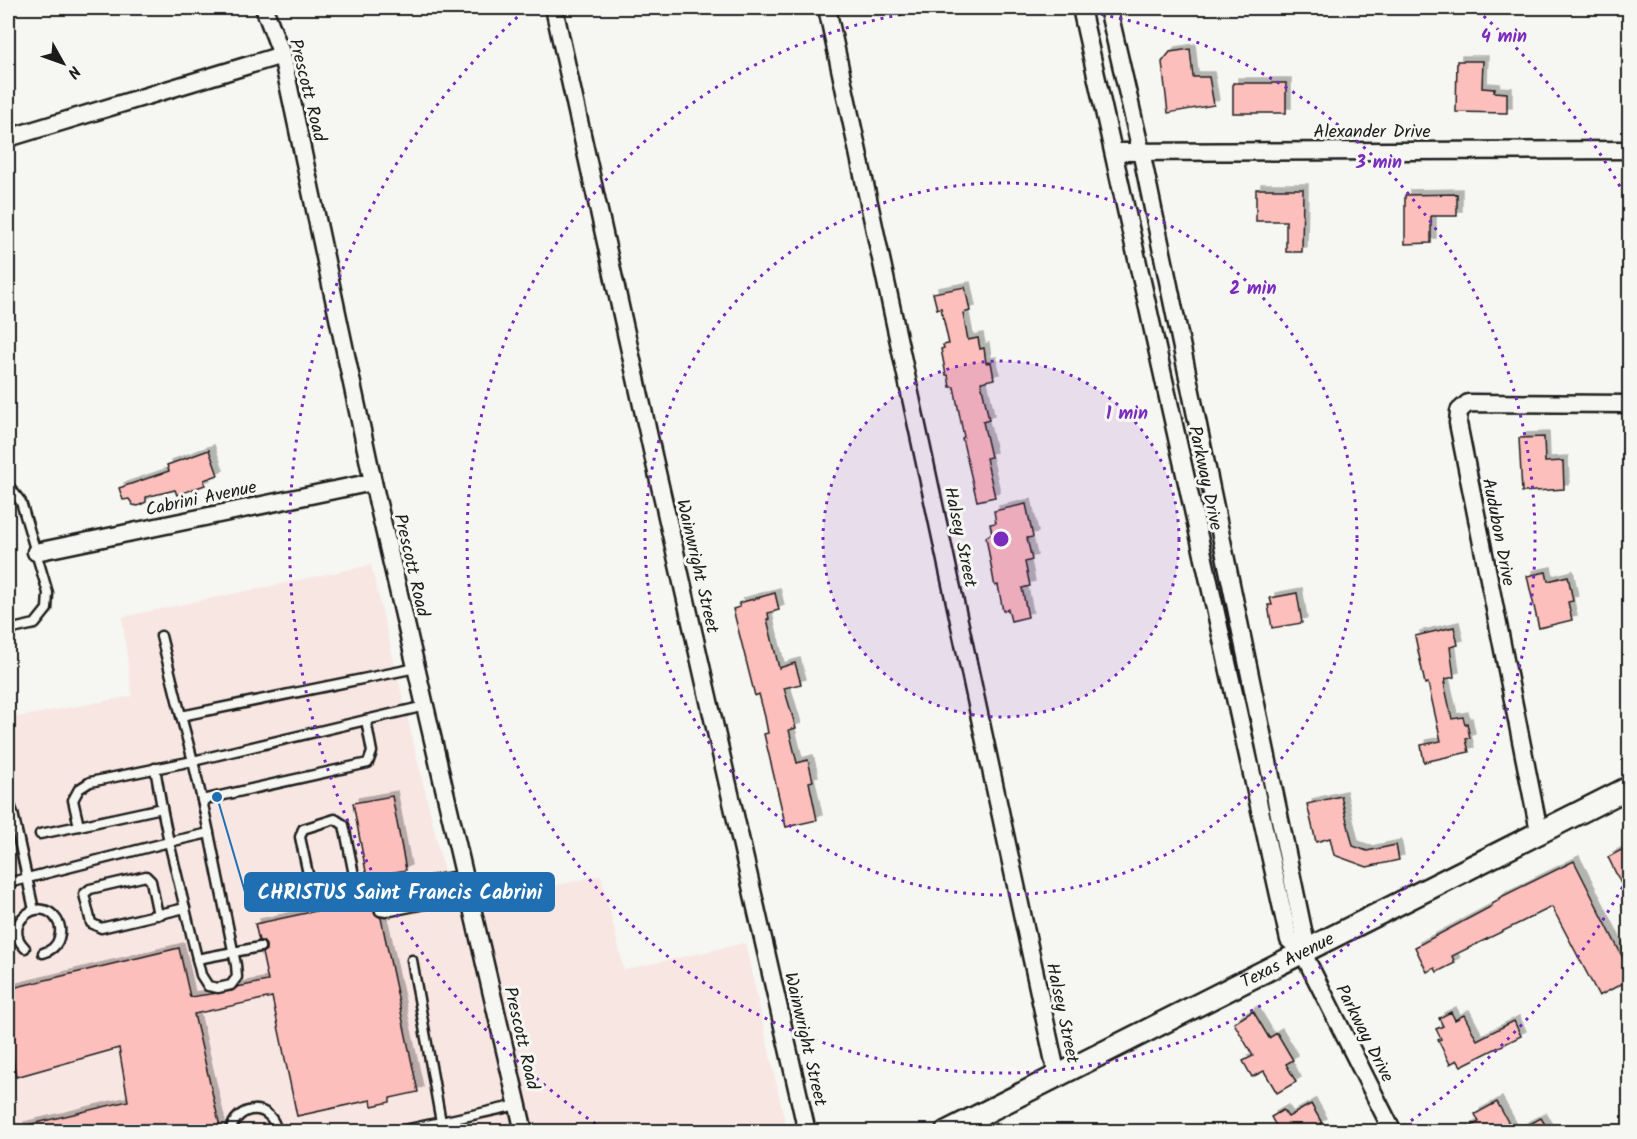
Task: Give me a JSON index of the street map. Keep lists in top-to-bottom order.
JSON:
{
  "streets": {
    "street": [
      "Prescott Road",
      "Alexander Drive",
      "Parkway Drive",
      "Cabrini Avenue",
      "Audubon Drive",
      "Halsey Street",
      "Wainwright Street",
      "Texas Avenue"
    ]
  },
  "crossings": [
    ["Prescott Road", "Cabrini Avenue"],
    ["Alexander Drive", "Parkway Drive"],
    ["Parkway Drive", "Texas Avenue"],
    ["Audubon Drive", "Texas Avenue"],
    ["Halsey Street", "Texas Avenue"]
  ],
  "places": ["CHRISTUS Saint Francis Cabrini"],
  "north": "bottom right",
  "rings": [
    "4 min",
    "3 min",
    "2 min",
    "1 min"
  ]
}
